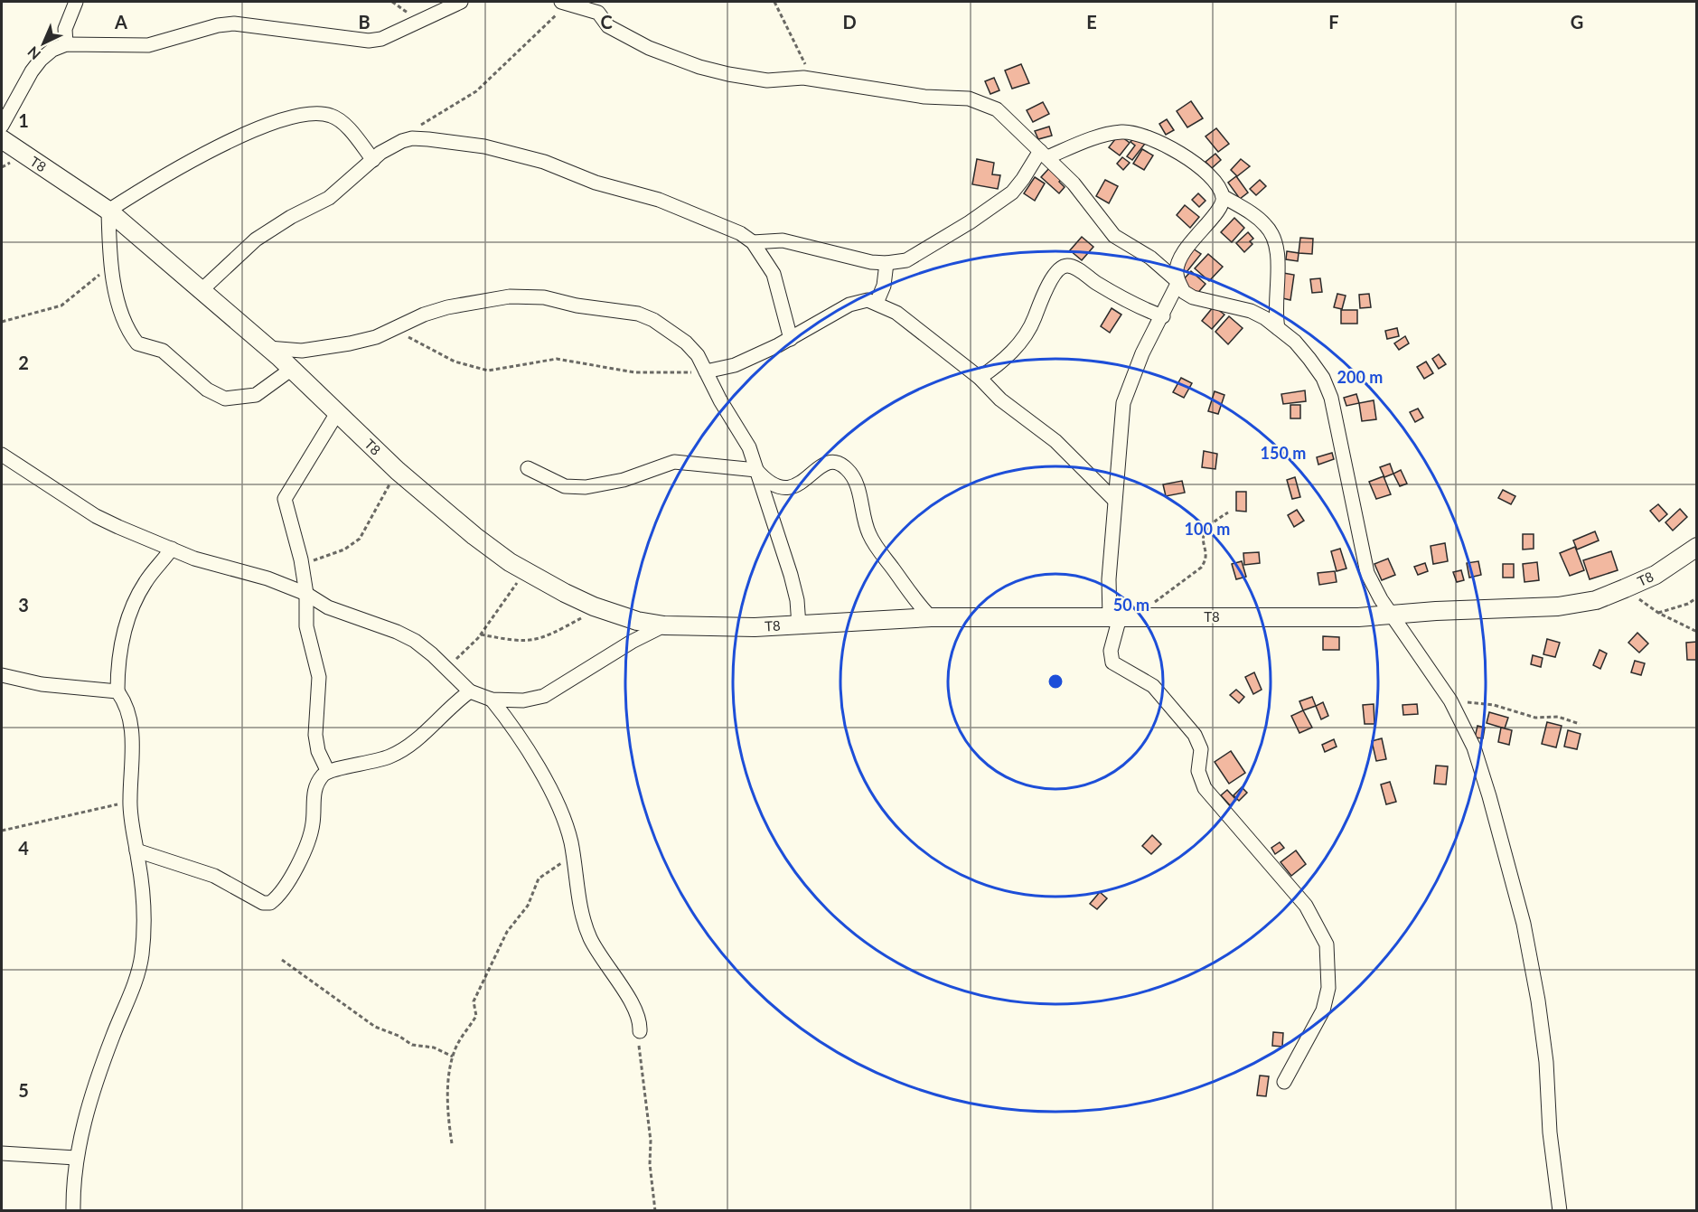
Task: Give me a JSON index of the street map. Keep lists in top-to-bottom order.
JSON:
{
  "streets": {
    "street": ["T8"]
  },
  "north": "bottom left",
  "grid": {
    "columns": [
      "A",
      "B",
      "C",
      "D",
      "E",
      "F",
      "G"
    ],
    "rows": [
      "1",
      "2",
      "3",
      "4",
      "5"
    ]
  },
  "rings": [
    "200 m",
    "150 m",
    "100 m",
    "50 m"
  ]
}
